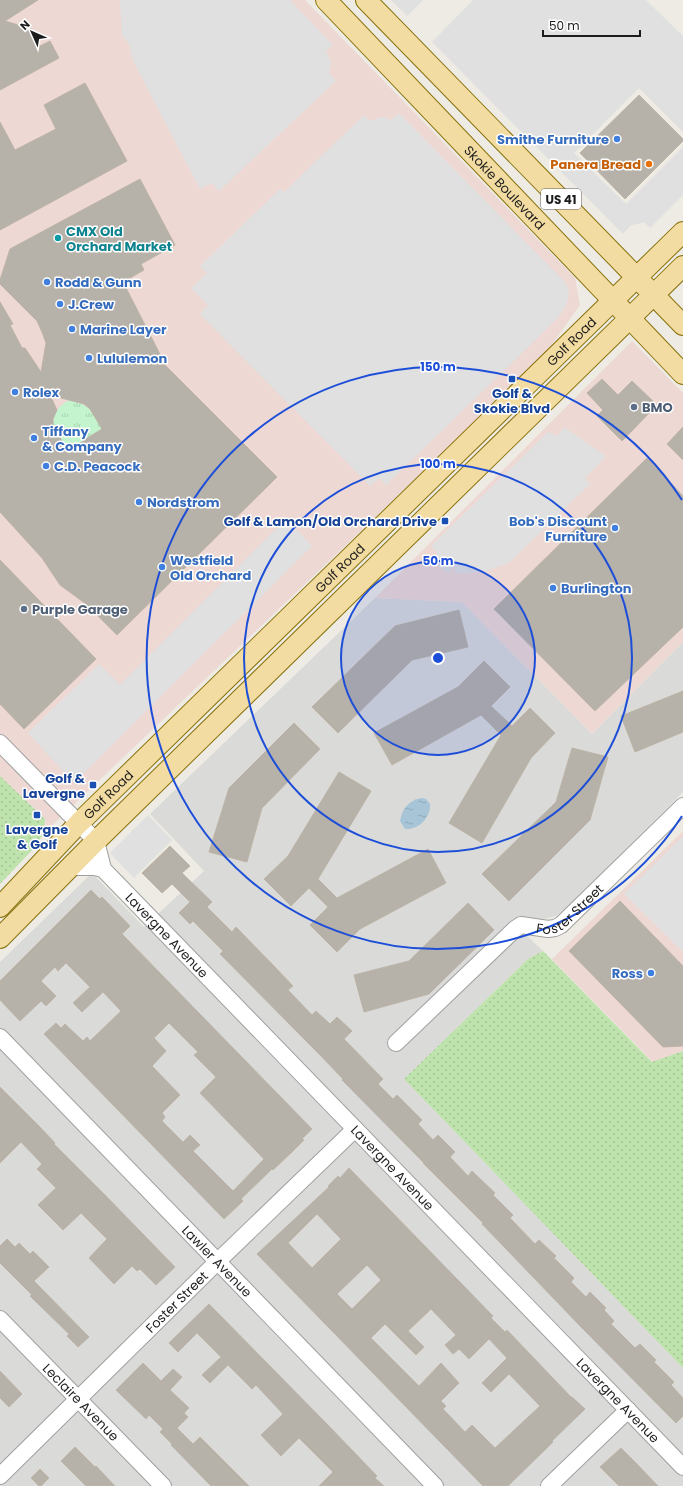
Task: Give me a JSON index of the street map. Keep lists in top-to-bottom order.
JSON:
{
  "streets": {
    "main road": ["Skokie Boulevard", "US 41", "Golf Road"],
    "street": [
      "Foster Street",
      "Lavergne Avenue",
      "Lawler Avenue",
      "Leclaire Avenue"
    ]
  },
  "crossings": [
    ["Skokie Boulevard", "Golf Road"],
    ["US 41", "Golf Road"],
    ["Foster Street", "Lavergne Avenue"],
    ["Foster Street", "Lawler Avenue"],
    ["Foster Street", "Leclaire Avenue"]
  ],
  "places": {
    "other": [
      "Smithe Furniture",
      "Panera Bread",
      "CMX Old Orchard Market",
      "Rodd & Gunn",
      "J.Crew",
      "Marine Layer",
      "Lululemon",
      "Rolex",
      "BMO",
      "Tiffany & Company",
      "C.D. Peacock",
      "Nordstrom",
      "Bob's Discount Furniture",
      "Westfield Old Orchard",
      "Burlington",
      "Purple Garage",
      "Ross"
    ],
    "transit": [
      "Golf & Skokie Blvd",
      "Golf & Lamon/Old Orchard Drive",
      "Golf & Lavergne",
      "Lavergne & Golf"
    ]
  },
  "scale_bar": "50 m",
  "north": "top left",
  "rings": ["150 m", "100 m", "50 m"]
}
